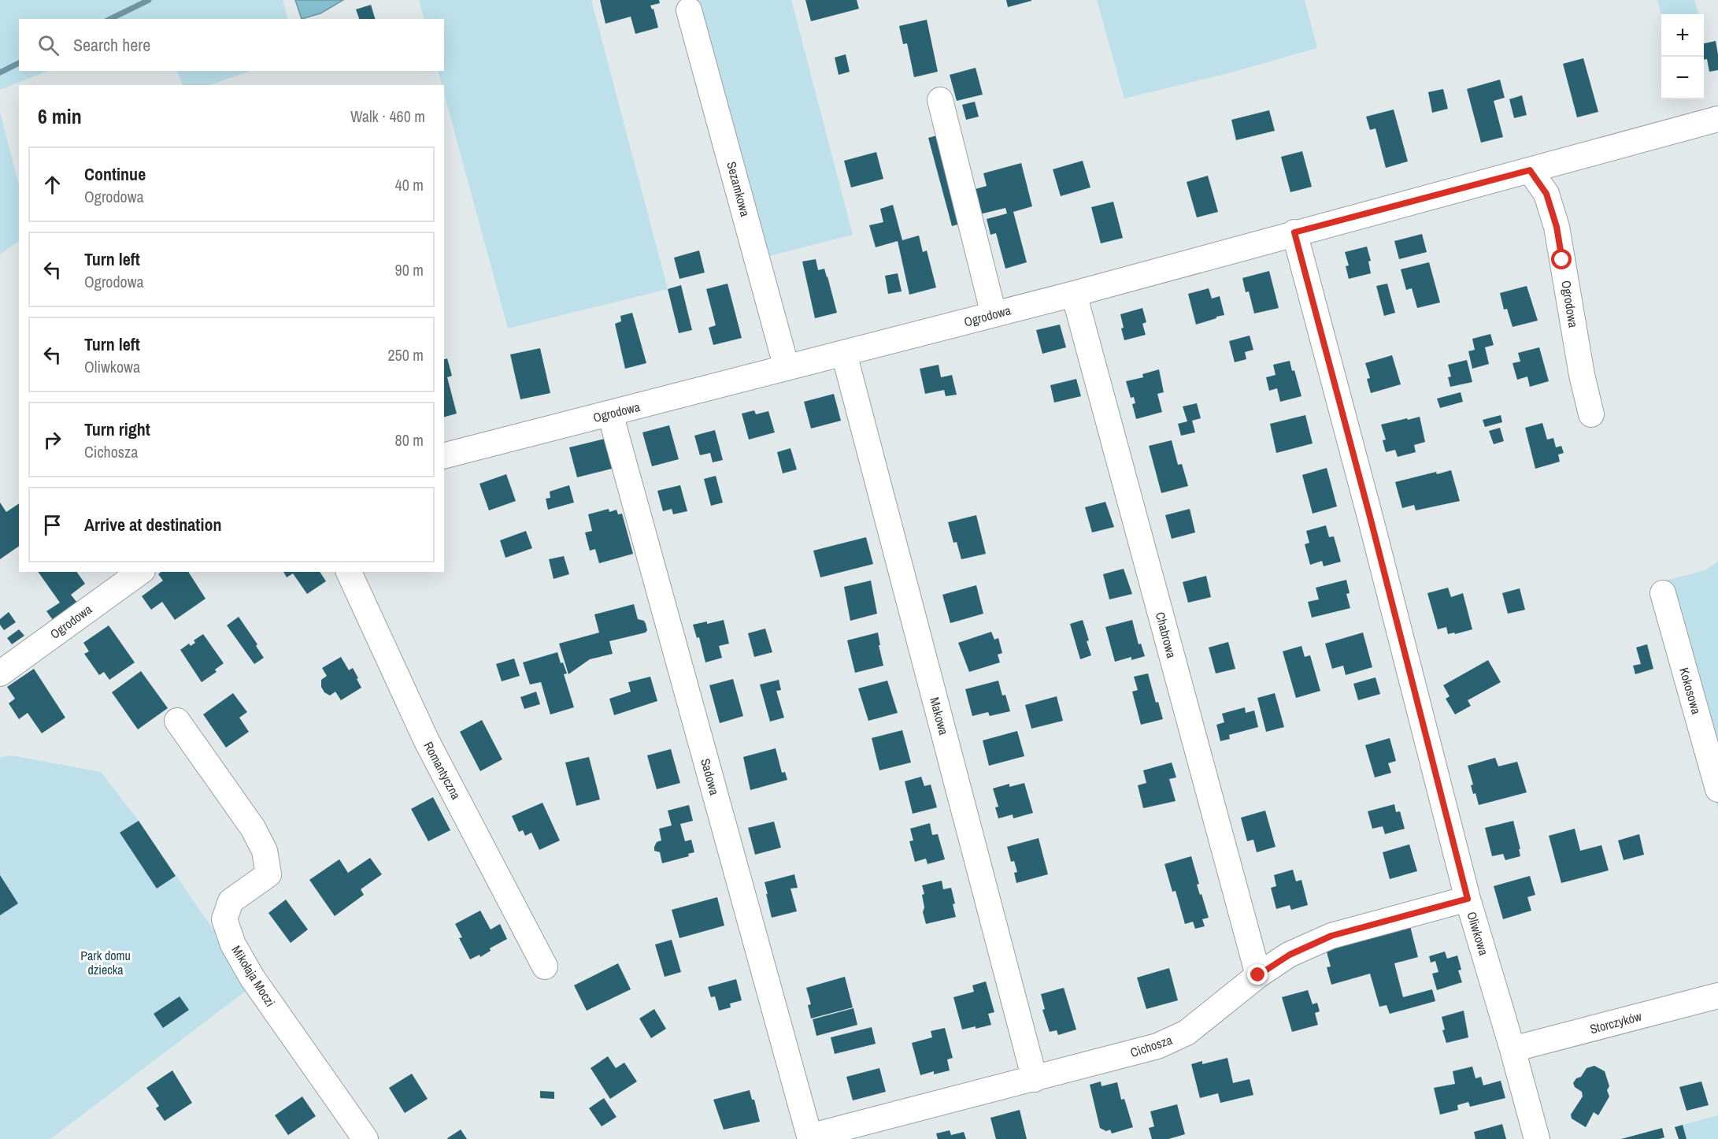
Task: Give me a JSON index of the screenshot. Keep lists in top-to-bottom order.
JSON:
{
  "streets": {
    "street": [
      "Sezamkowa",
      "Ogrodowa",
      "Chabrowa",
      "Kokosowa",
      "Makowa",
      "Romantyczna",
      "Sadowa",
      "Oliwkowa",
      "Mikołaja Moczi",
      "Storczyków",
      "Cichosza"
    ]
  },
  "crossings": [
    ["Sezamkowa", "Ogrodowa"],
    ["Ogrodowa", "Chabrowa"],
    ["Ogrodowa", "Makowa"],
    ["Ogrodowa", "Sadowa"],
    ["Ogrodowa", "Oliwkowa"],
    ["Chabrowa", "Cichosza"],
    ["Makowa", "Cichosza"],
    ["Sadowa", "Cichosza"],
    ["Oliwkowa", "Storczyków"],
    ["Oliwkowa", "Cichosza"]
  ],
  "parks": ["Park domu dziecka"],
  "page": {
    "map_buttons": ["+", "−"],
    "search": "Search here",
    "heading": ["6 min", "Walk · 460 m"],
    "list": [
      ["Continue", "Ogrodowa", "40 m"],
      ["Turn left", "Ogrodowa", "90 m"],
      ["Turn left", "Oliwkowa", "250 m"],
      ["Turn right", "Cichosza", "80 m"],
      "Arrive at destination"
    ]
  }
}
